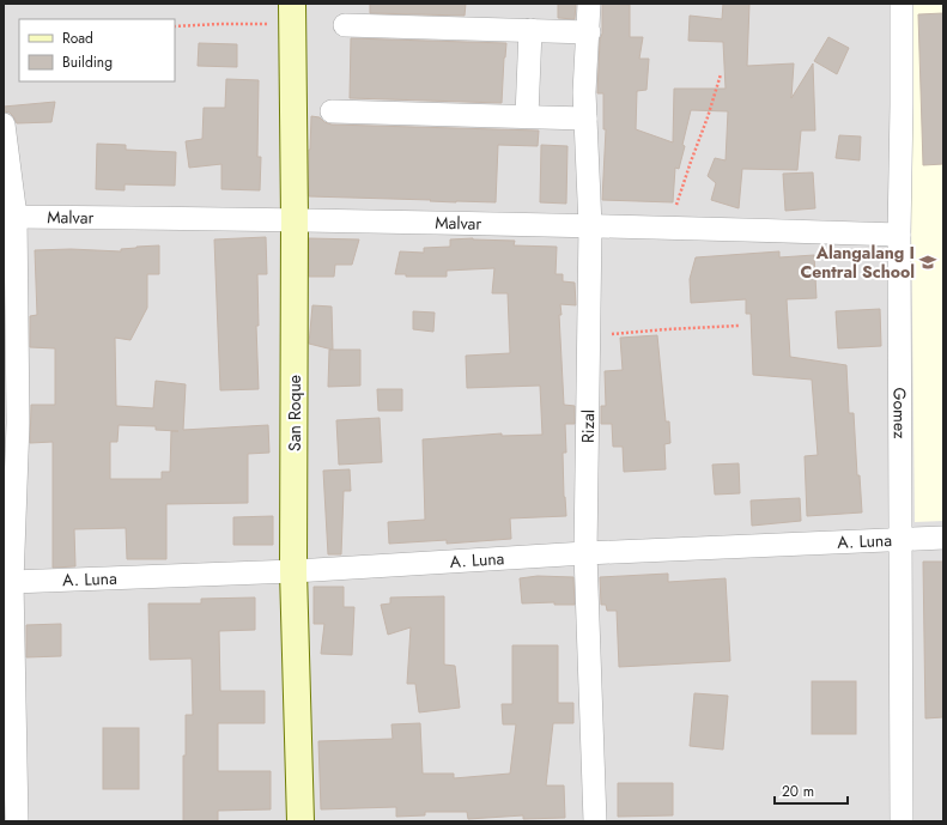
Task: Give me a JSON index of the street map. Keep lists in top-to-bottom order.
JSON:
{
  "streets": {
    "street": [
      "Malvar",
      "Gomez",
      "San Roque",
      "Rizal",
      "A. Luna"
    ]
  },
  "crossings": [
    ["Malvar", "Gomez"],
    ["Malvar", "San Roque"],
    ["Malvar", "Rizal"],
    ["Gomez", "A. Luna"],
    ["San Roque", "A. Luna"],
    ["Rizal", "A. Luna"]
  ],
  "places": {
    "school or university": ["Alangalang I Central School"]
  },
  "legend": ["Road", "Building"],
  "scale_bar": "20 m"
}
